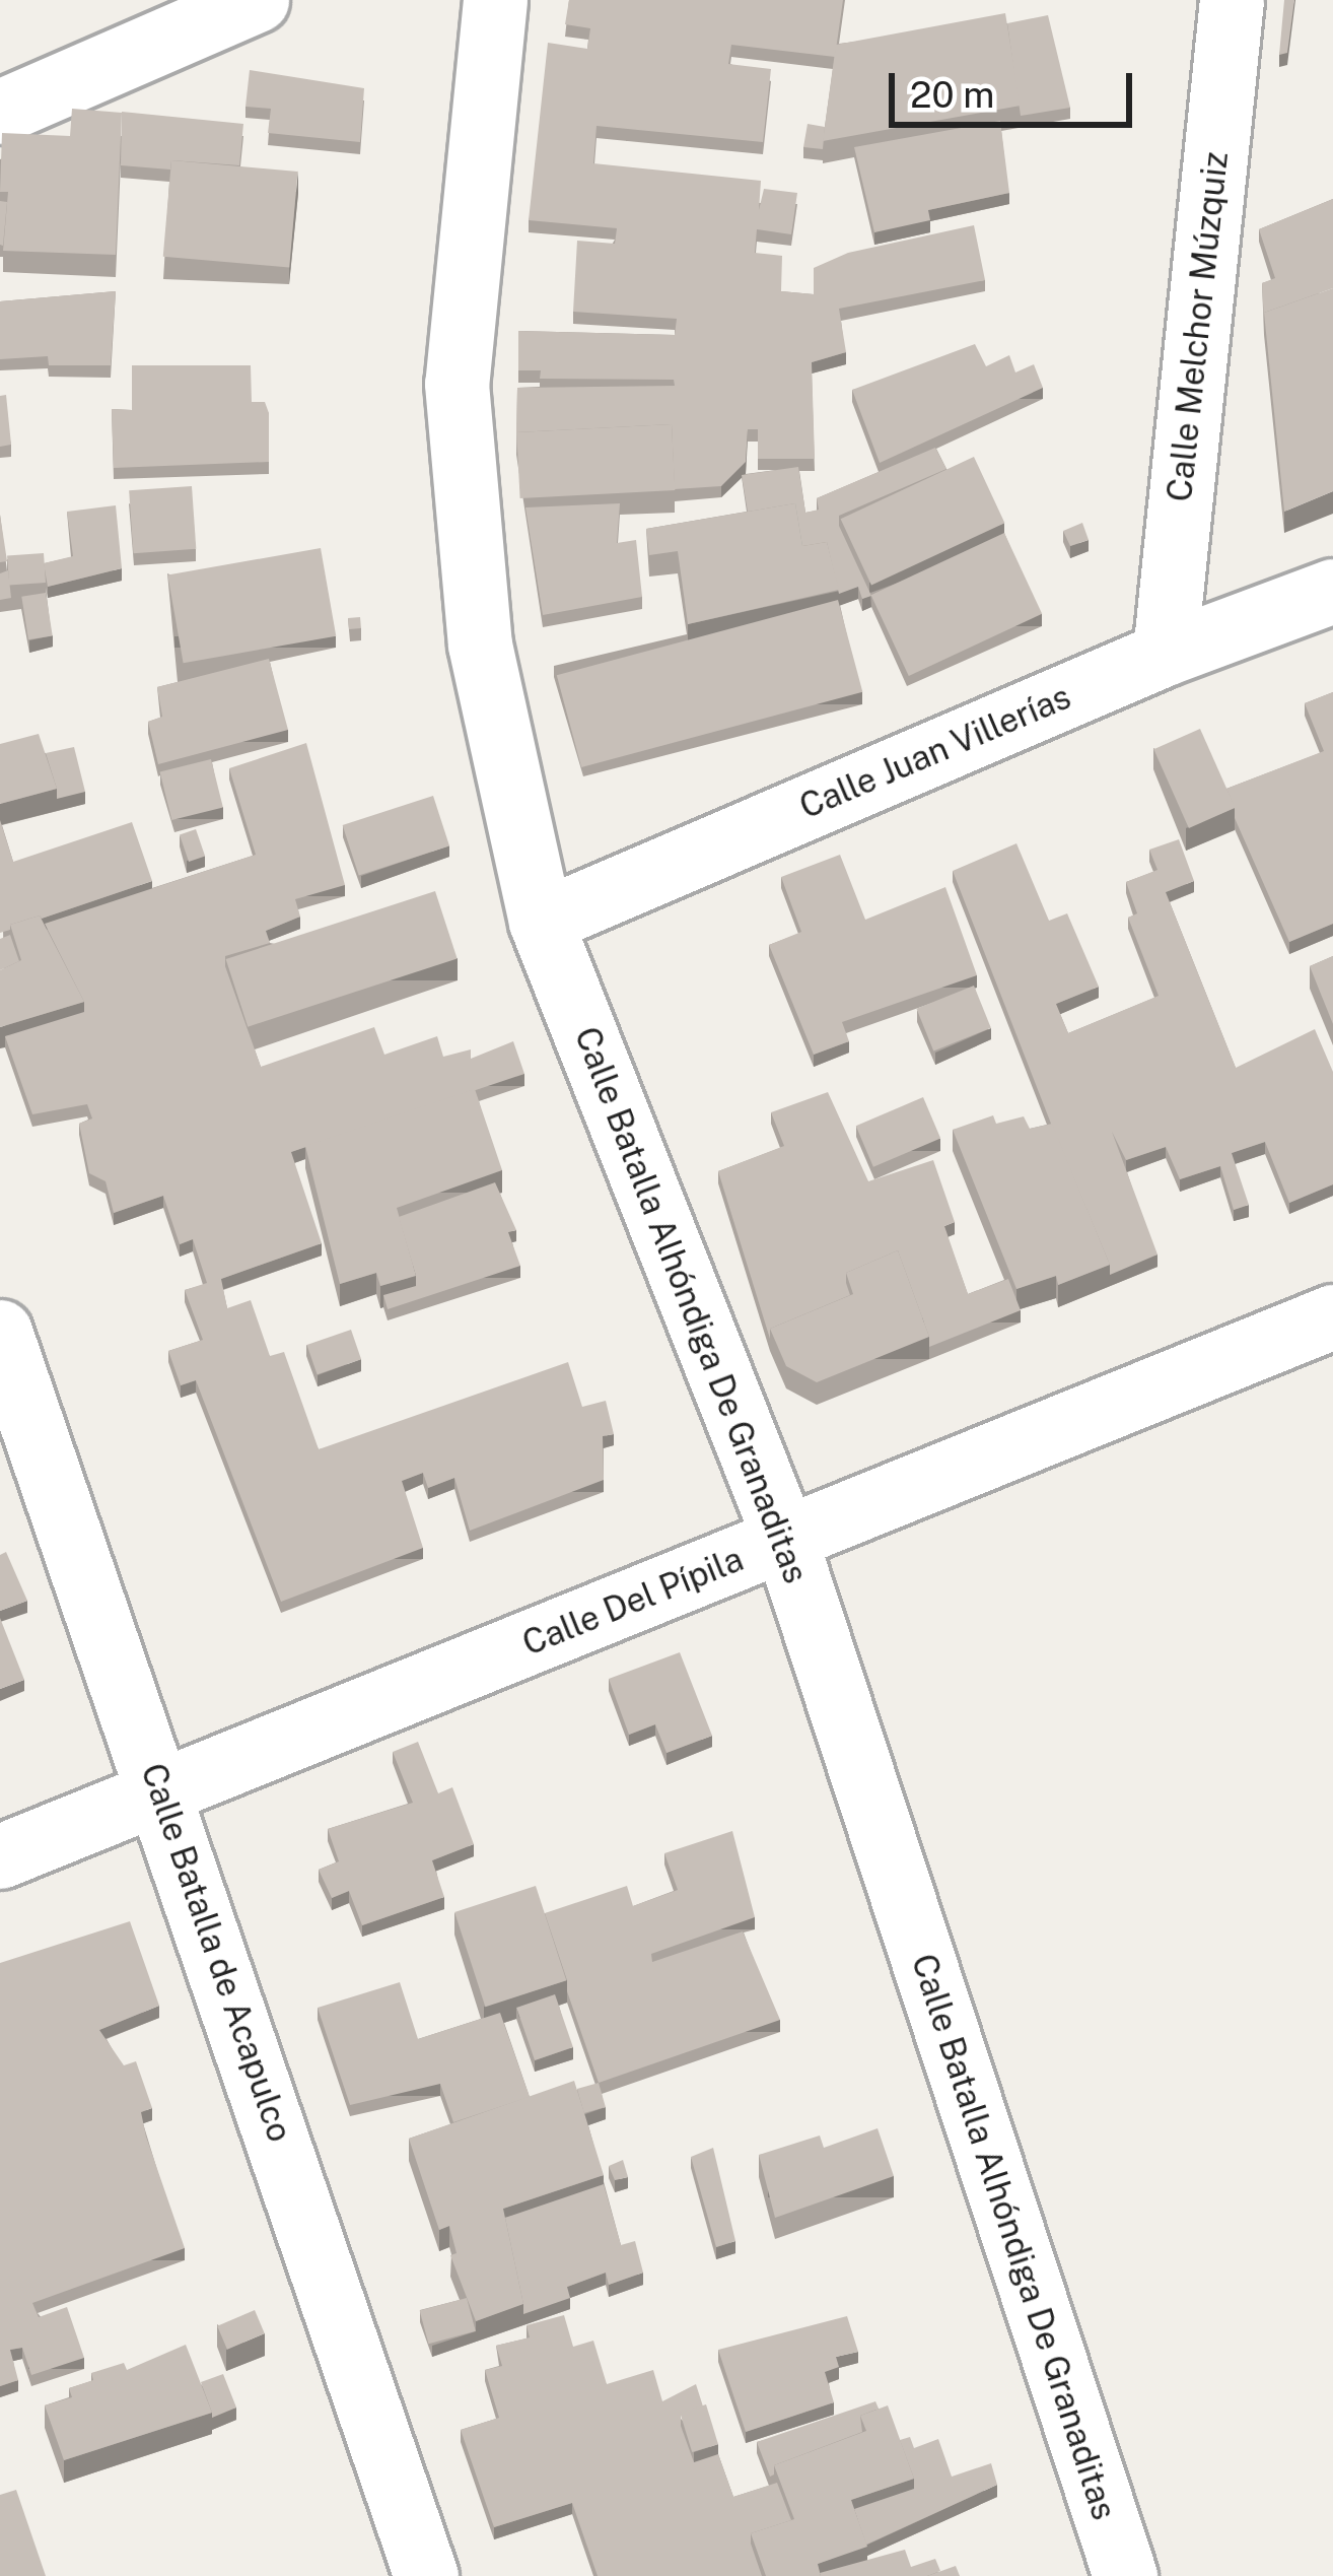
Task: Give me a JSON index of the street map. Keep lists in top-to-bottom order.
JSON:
{
  "streets": {
    "street": [
      "Calle Melchor Múzquiz",
      "Calle Juan Villerías",
      "Calle Batalla Alhóndiga De Granaditas",
      "Calle Del Pípila",
      "Calle Batalla de Acapulco"
    ]
  },
  "crossings": [
    ["Calle Melchor Múzquiz", "Calle Juan Villerías"],
    ["Calle Juan Villerías", "Calle Batalla Alhóndiga De Granaditas"],
    ["Calle Batalla Alhóndiga De Granaditas", "Calle Del Pípila"],
    ["Calle Del Pípila", "Calle Batalla de Acapulco"]
  ],
  "scale_bar": "20 m"
}
